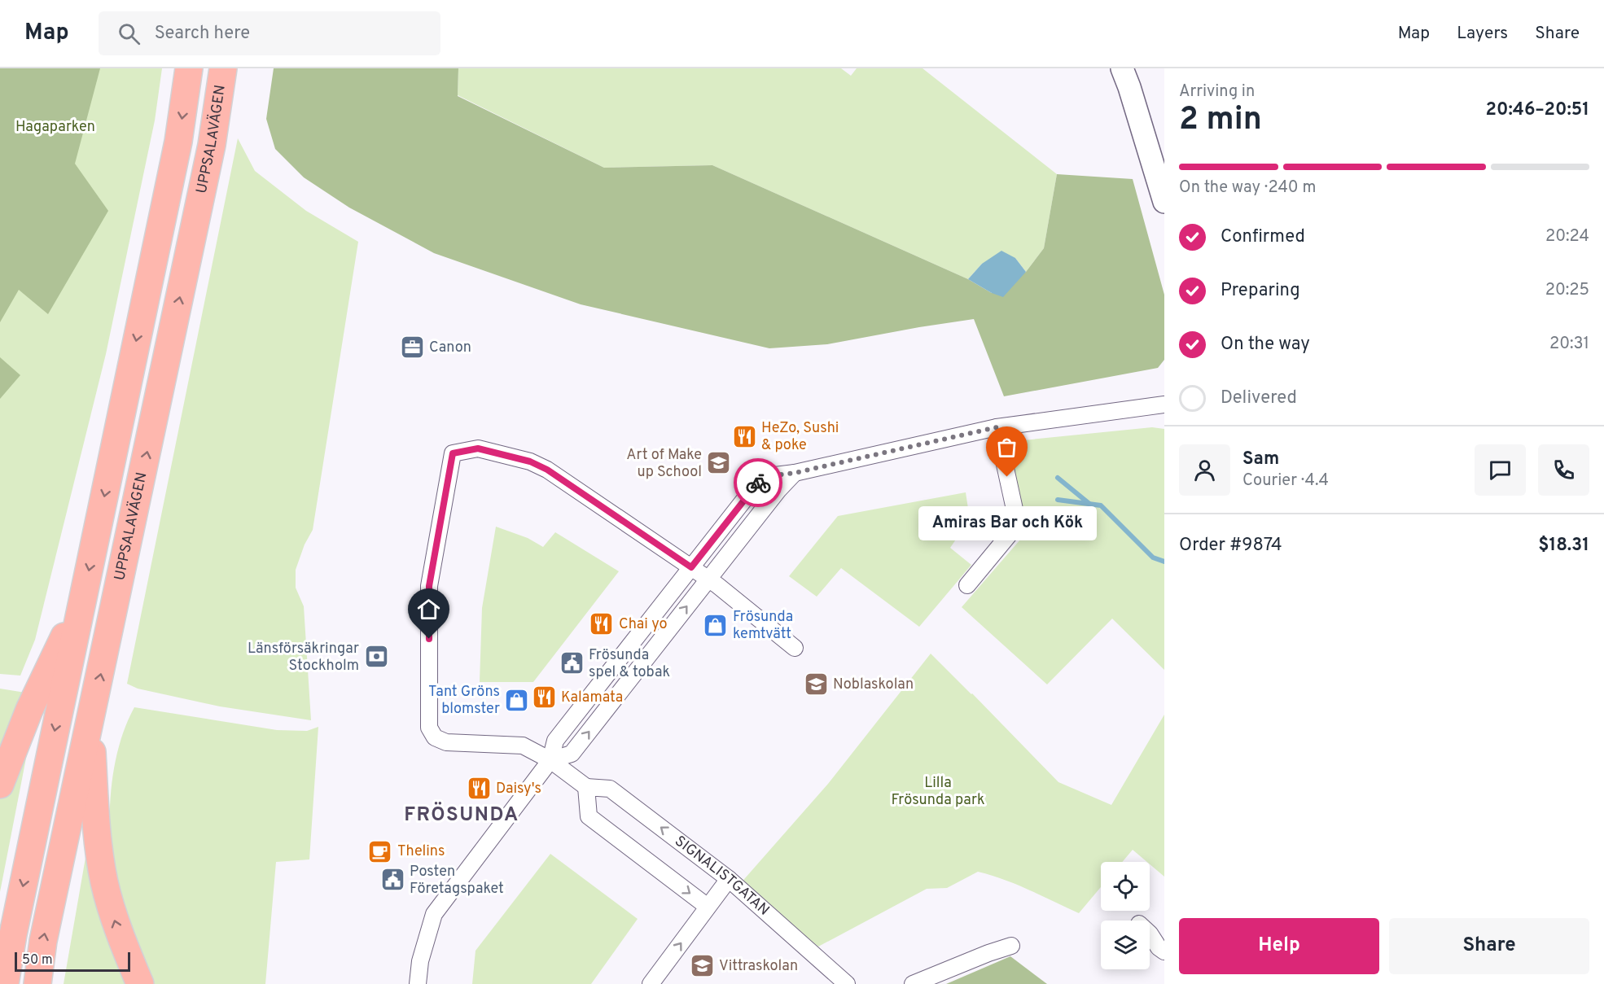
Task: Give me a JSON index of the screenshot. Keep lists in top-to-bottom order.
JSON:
{
  "streets": {
    "highway": ["UPPSALAVÄGEN"],
    "street": ["SIGNALISTGATAN"]
  },
  "districts": ["FRÖSUNDA"],
  "parks": ["Hagaparken", "Lilla Frösunda park"],
  "places": {
    "office": ["Canon"],
    "restaurant": [
      "HeZo, Sushi & poke",
      "Chai yo",
      "Kalamata",
      "Daisy's"
    ],
    "school or university": ["Art of Make up School", "Noblaskolan", "Vittraskolan"],
    "other": ["Amiras Bar och Kök"],
    "shop": ["Frösunda kemtvätt", "Tant Gröns blomster"],
    "bank": ["Länsförsäkringar Stockholm"],
    "public building": ["Frösunda spel & tobak", "Posten Företagspaket"],
    "cafe": ["Thelins"]
  },
  "scale_bar": "50 m",
  "page": {
    "header": "Map",
    "search": "Search here",
    "nav": ["Map", "Layers", "Share"],
    "heading": ["2 min", "Arriving in", "20:46–20:51"],
    "panel": [
      "Sam",
      "Courier · 4.4",
      "Order #9874",
      "$18.31"
    ],
    "bar": "On the way · 240 m",
    "list": [
      ["Confirmed", "20:24"],
      ["Preparing", "20:25"],
      ["On the way", "20:31"],
      "Delivered"
    ],
    "bubble": "Amiras Bar och Kök",
    "buttons": ["Help", "Share"],
    "scale": "50 m"
  }
}
